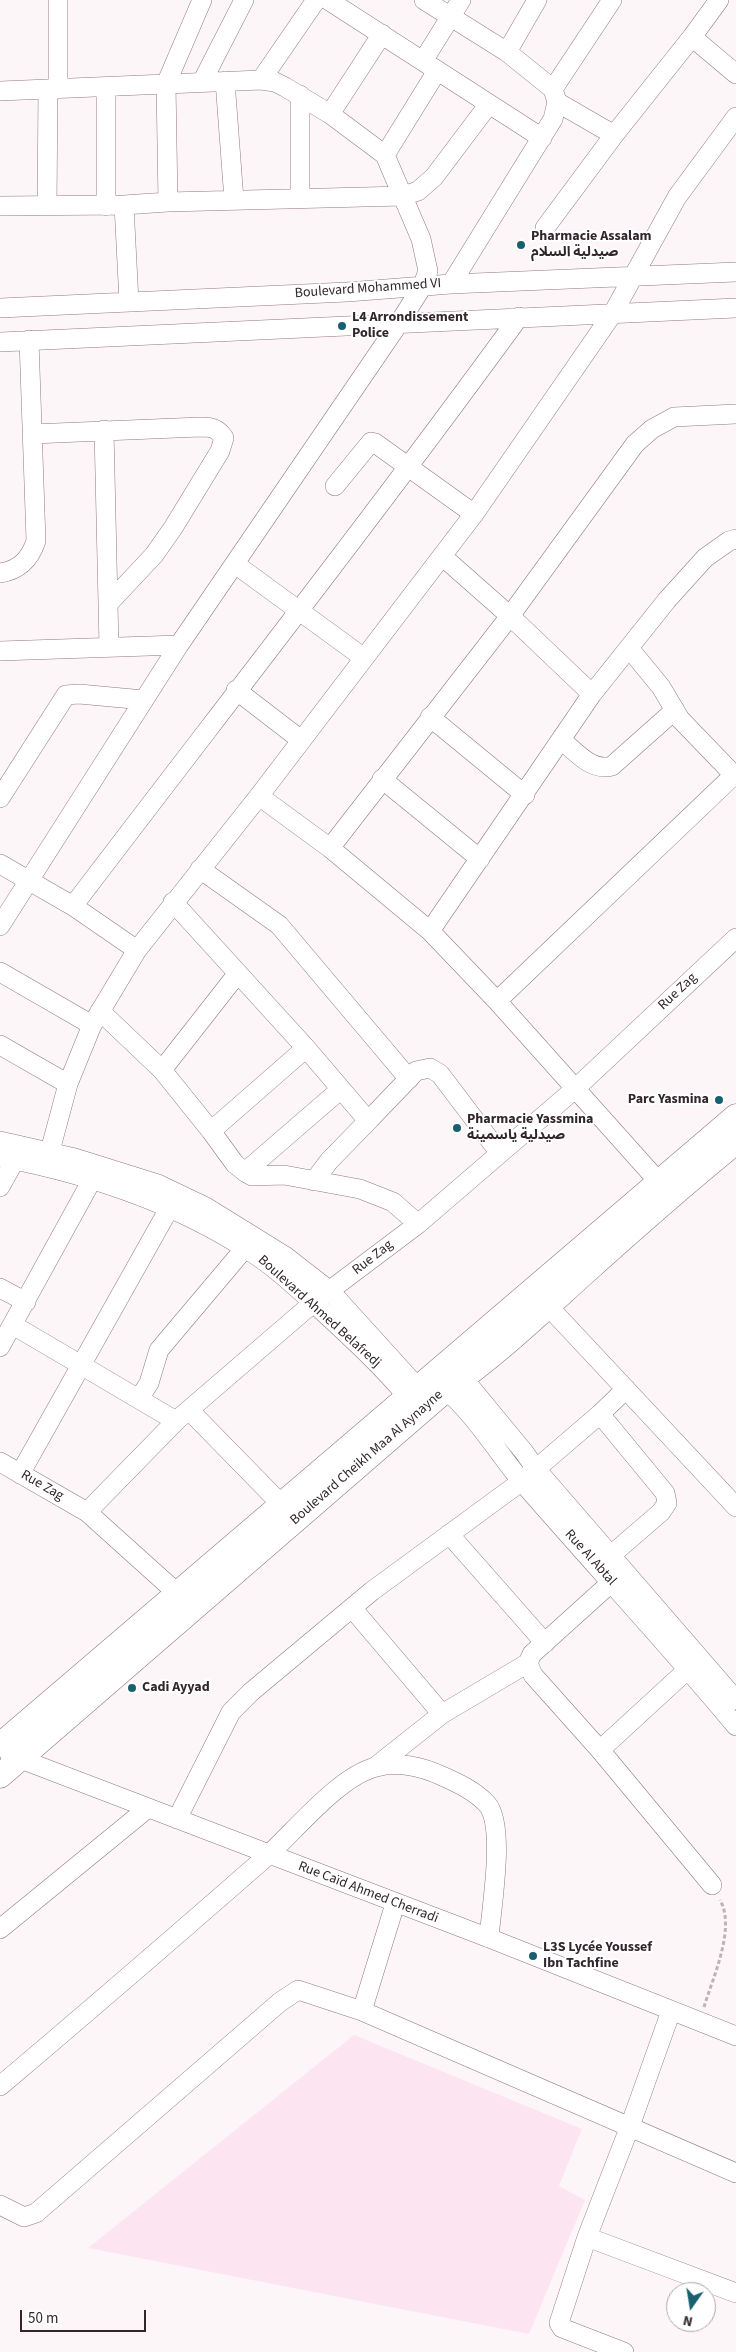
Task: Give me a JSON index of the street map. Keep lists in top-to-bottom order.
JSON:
{
  "streets": {
    "main road": ["Boulevard Cheikh Maa Al Aynayne"],
    "street": [
      "Boulevard Mohammed VI",
      "Rue Zag",
      "Boulevard Ahmed Belafredj",
      "Rue Al Abtal",
      "Rue Caïd Ahmed Cherradi"
    ]
  },
  "crossings": [
    ["Rue Zag", "Boulevard Ahmed Belafredj"],
    ["Boulevard Ahmed Belafredj", "Boulevard Cheikh Maa Al Aynayne"],
    ["Boulevard Cheikh Maa Al Aynayne", "Rue Al Abtal"],
    ["Boulevard Cheikh Maa Al Aynayne", "Rue Caïd Ahmed Cherradi"]
  ],
  "places": [
    "Pharmacie Assalam صيدلية السلام",
    "L4 Arrondissement Police",
    "Parc Yasmina",
    "Pharmacie Yassmina صيدلية ياسمينة",
    "Cadi Ayyad",
    "L3S Lycée Youssef Ibn Tachfine"
  ],
  "scale_bar": "50 m",
  "north": "bottom"
}
